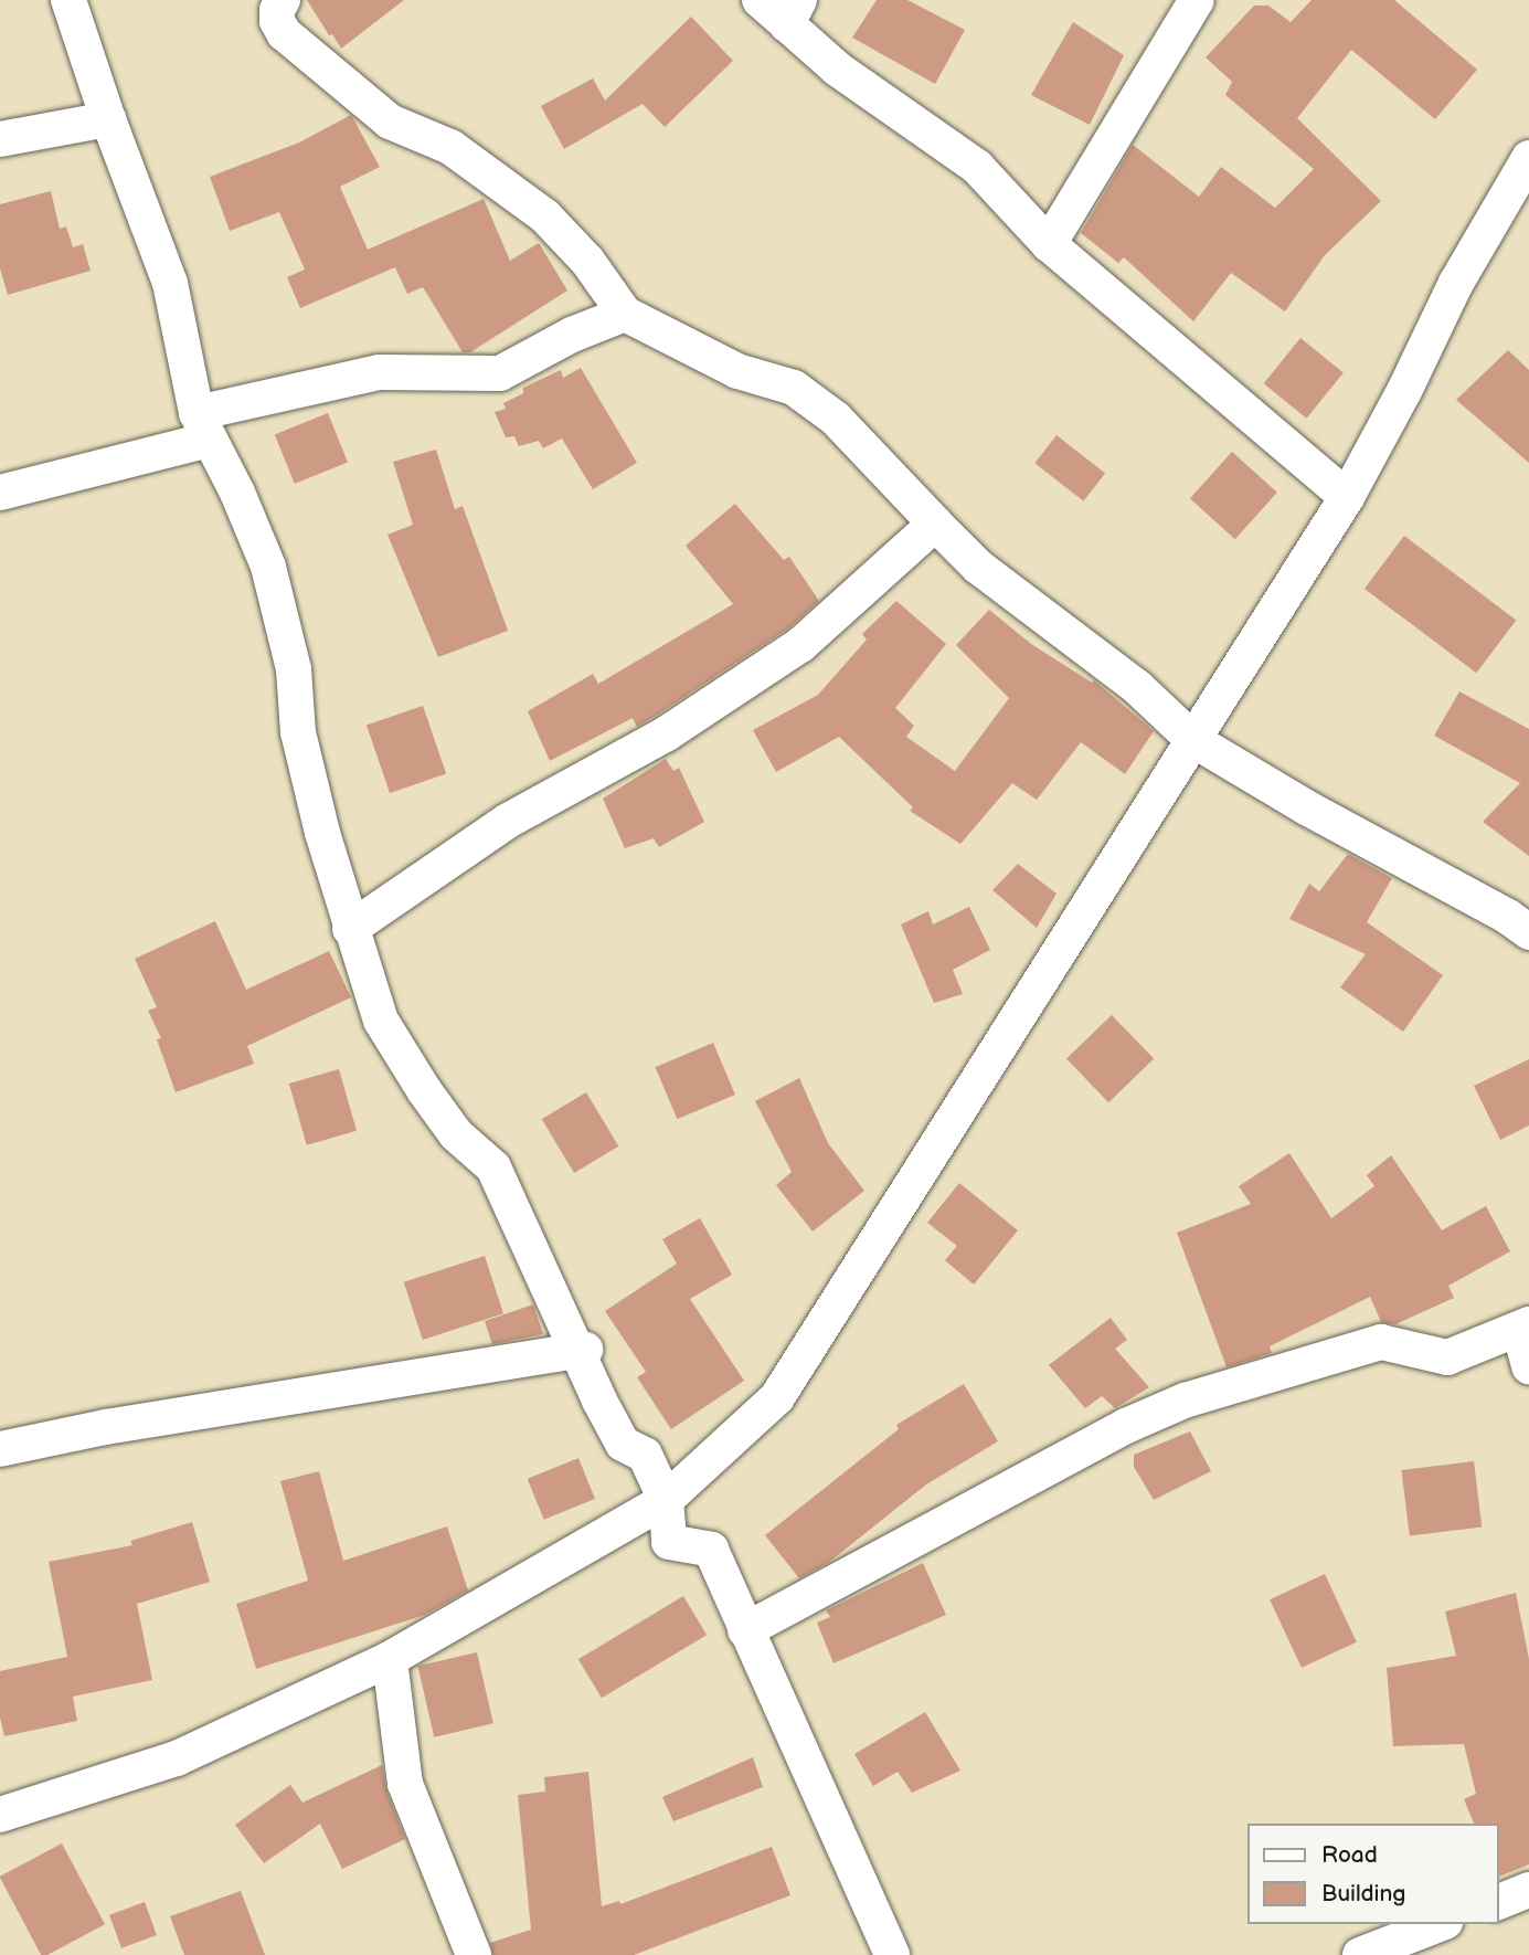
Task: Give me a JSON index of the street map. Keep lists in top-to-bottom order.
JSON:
{
  "legend": ["Road", "Building"]
}
